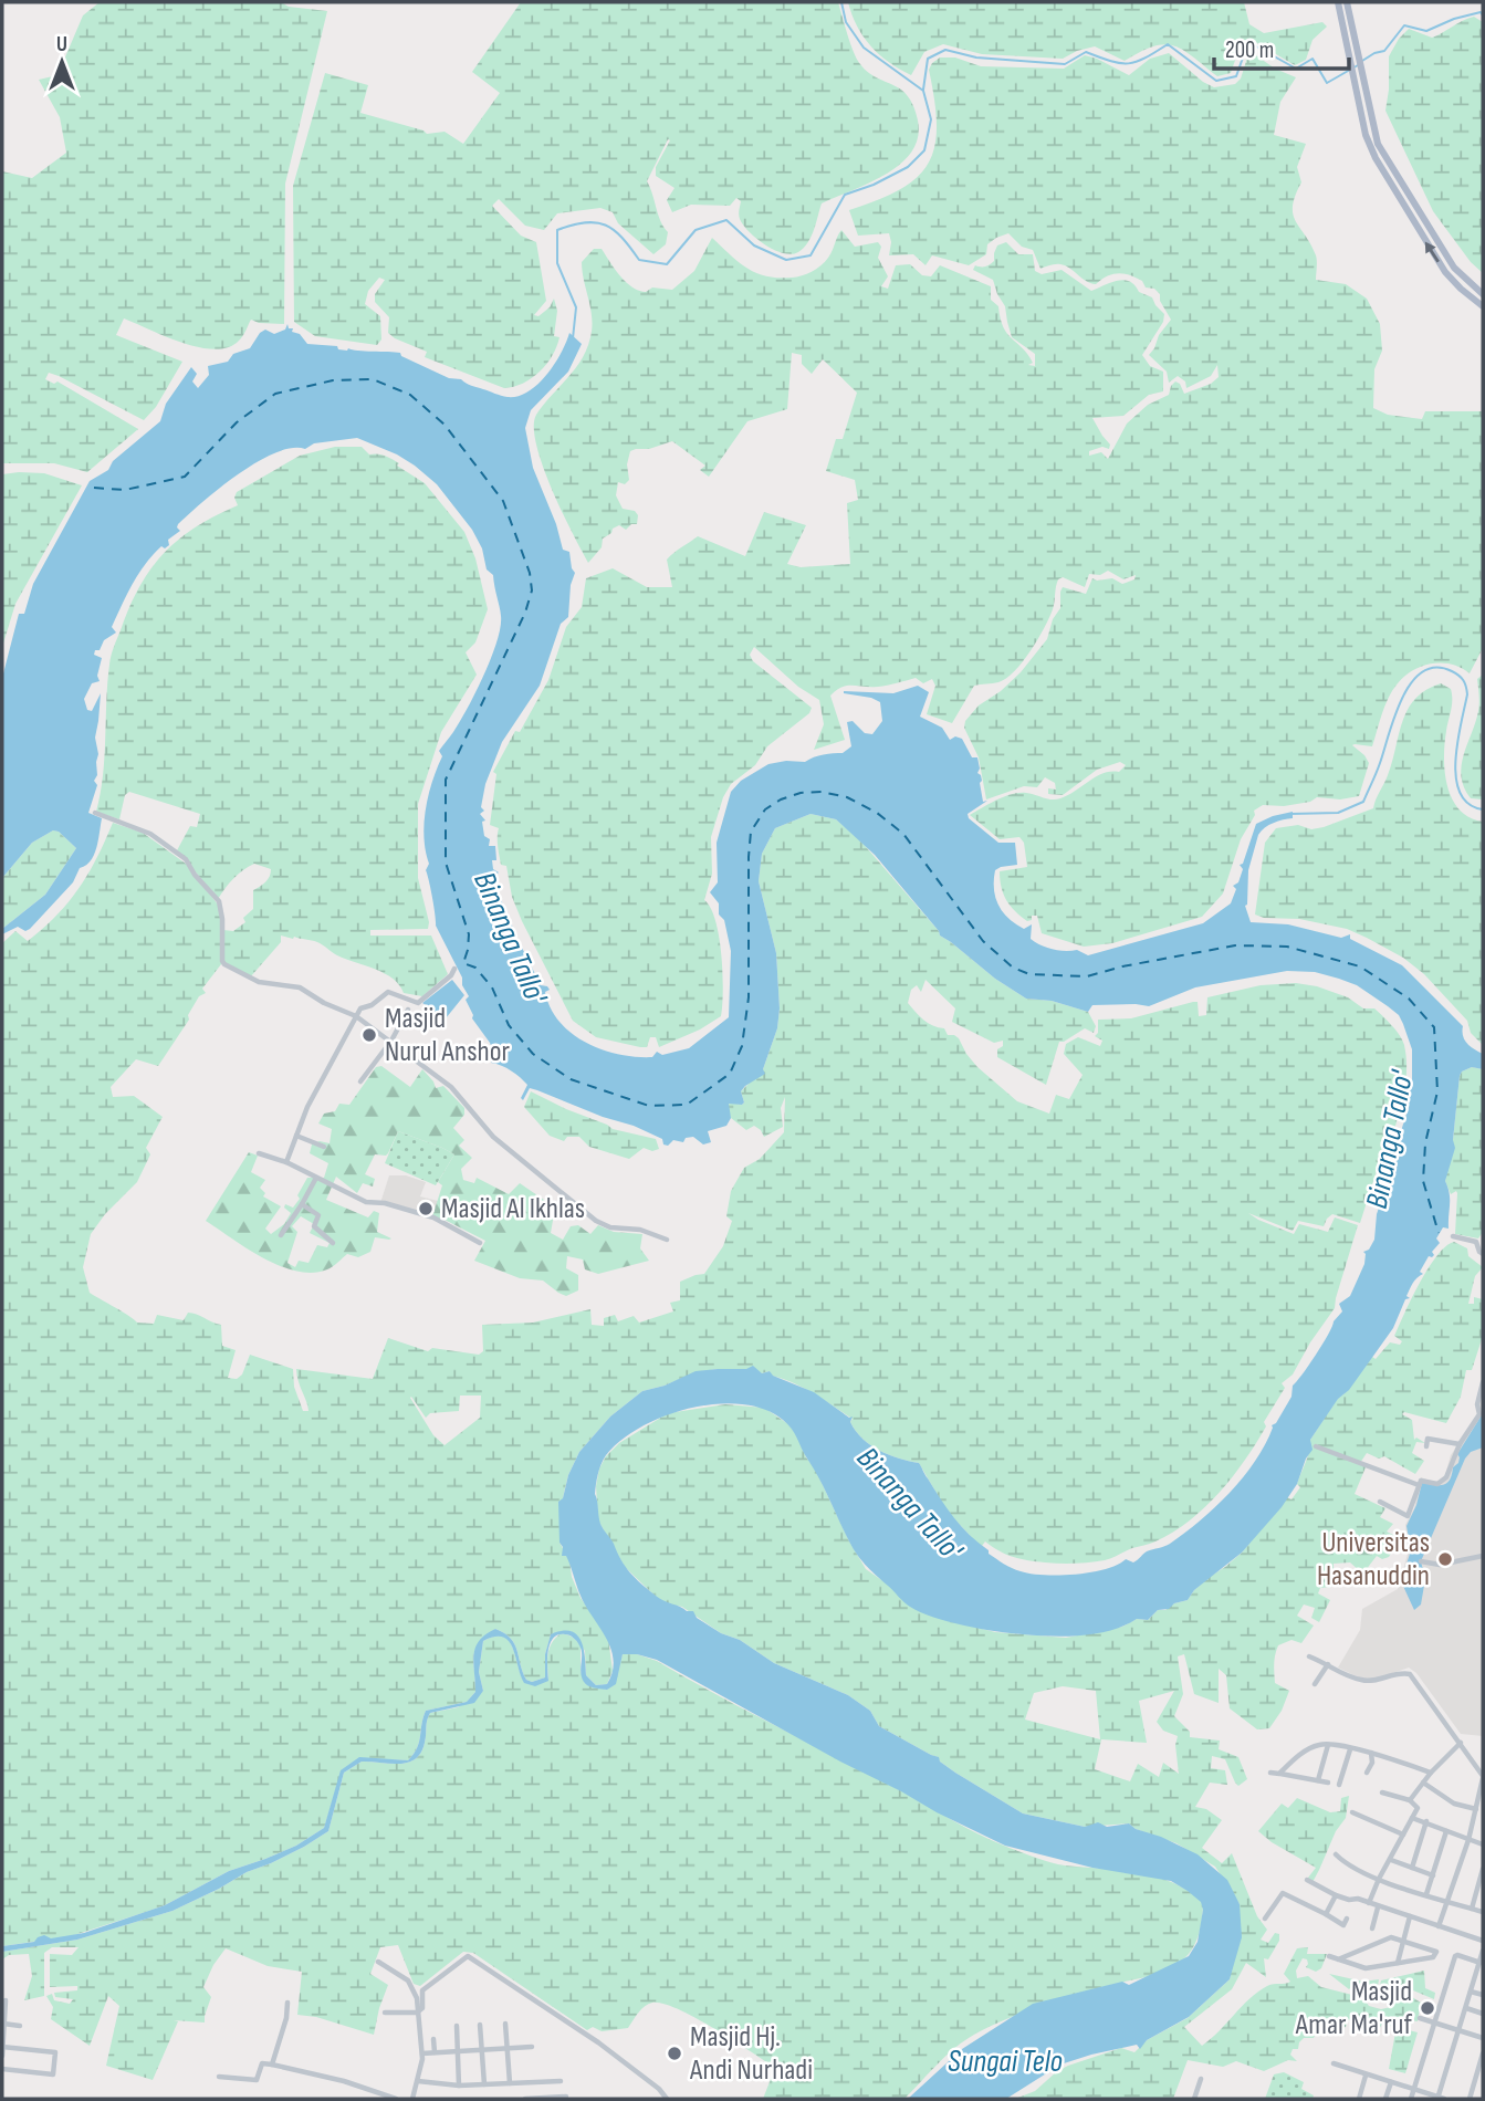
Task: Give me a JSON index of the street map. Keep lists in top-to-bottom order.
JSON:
{
  "water": ["Binanga Tallo'", "Sungai Telo"],
  "places": [
    "Masjid Nurul Anshor",
    "Masjid Al Ikhlas",
    "Universitas Hasanuddin",
    "Masjid Amar Ma'ruf",
    "Masjid Hj. Andi Nurhadi"
  ],
  "scale_bar": "200 m",
  "north": "top"
}
